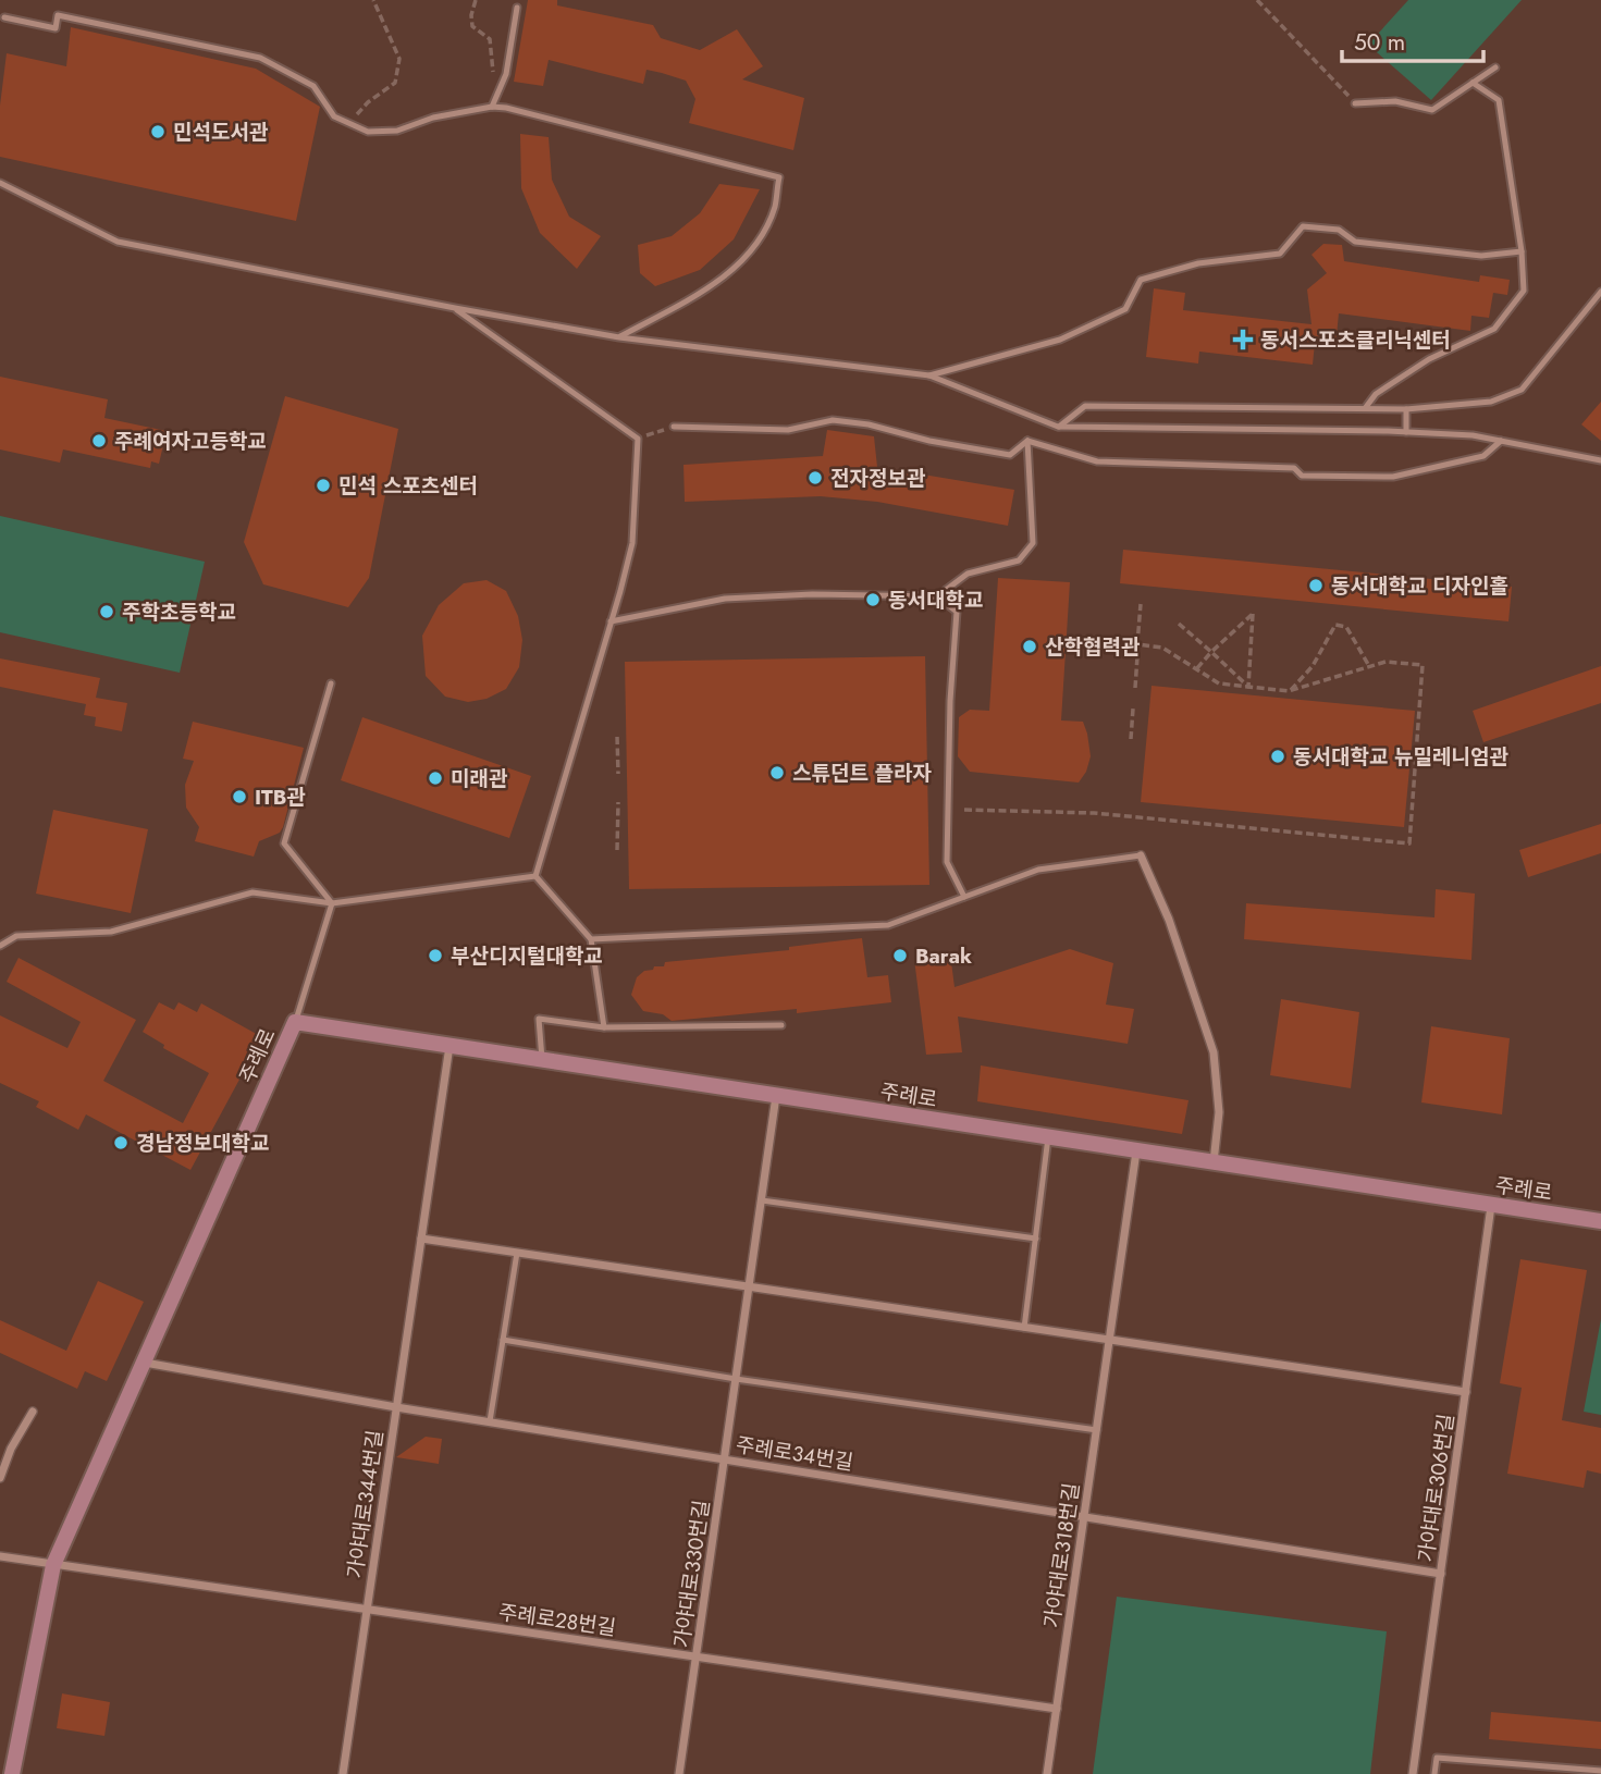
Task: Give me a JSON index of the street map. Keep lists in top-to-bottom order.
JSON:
{
  "streets": {
    "street": [
      "주례로",
      "주례로34번길",
      "가야대로306번길",
      "가야대로344번길",
      "가야대로318번길",
      "가야대로330번길",
      "주례로28번길"
    ]
  },
  "crossings": [
    ["주례로", "주례로34번길"],
    ["주례로", "가야대로306번길"],
    ["주례로", "가야대로344번길"],
    ["주례로", "가야대로318번길"],
    ["주례로", "가야대로330번길"],
    ["주례로", "주례로28번길"],
    ["주례로34번길", "가야대로306번길"],
    ["주례로34번길", "가야대로344번길"],
    ["주례로34번길", "가야대로318번길"],
    ["주례로34번길", "가야대로330번길"],
    ["가야대로344번길", "주례로28번길"],
    ["가야대로318번길", "주례로28번길"],
    ["가야대로330번길", "주례로28번길"]
  ],
  "places": {
    "other": [
      "민석도서관",
      "주례여자고등학교",
      "전자정보관",
      "민석 스포츠센터",
      "동서대학교 디자인홀",
      "동서대학교",
      "주학초등학교",
      "산학협력관",
      "동서대학교 뉴밀레니엄관",
      "스튜던트 플라자",
      "미래관",
      "ITB관",
      "부산디지털대학교",
      "Barak",
      "경남정보대학교"
    ],
    "health": ["동서스포츠클리닉센터"]
  },
  "scale_bar": "50 m"
}
